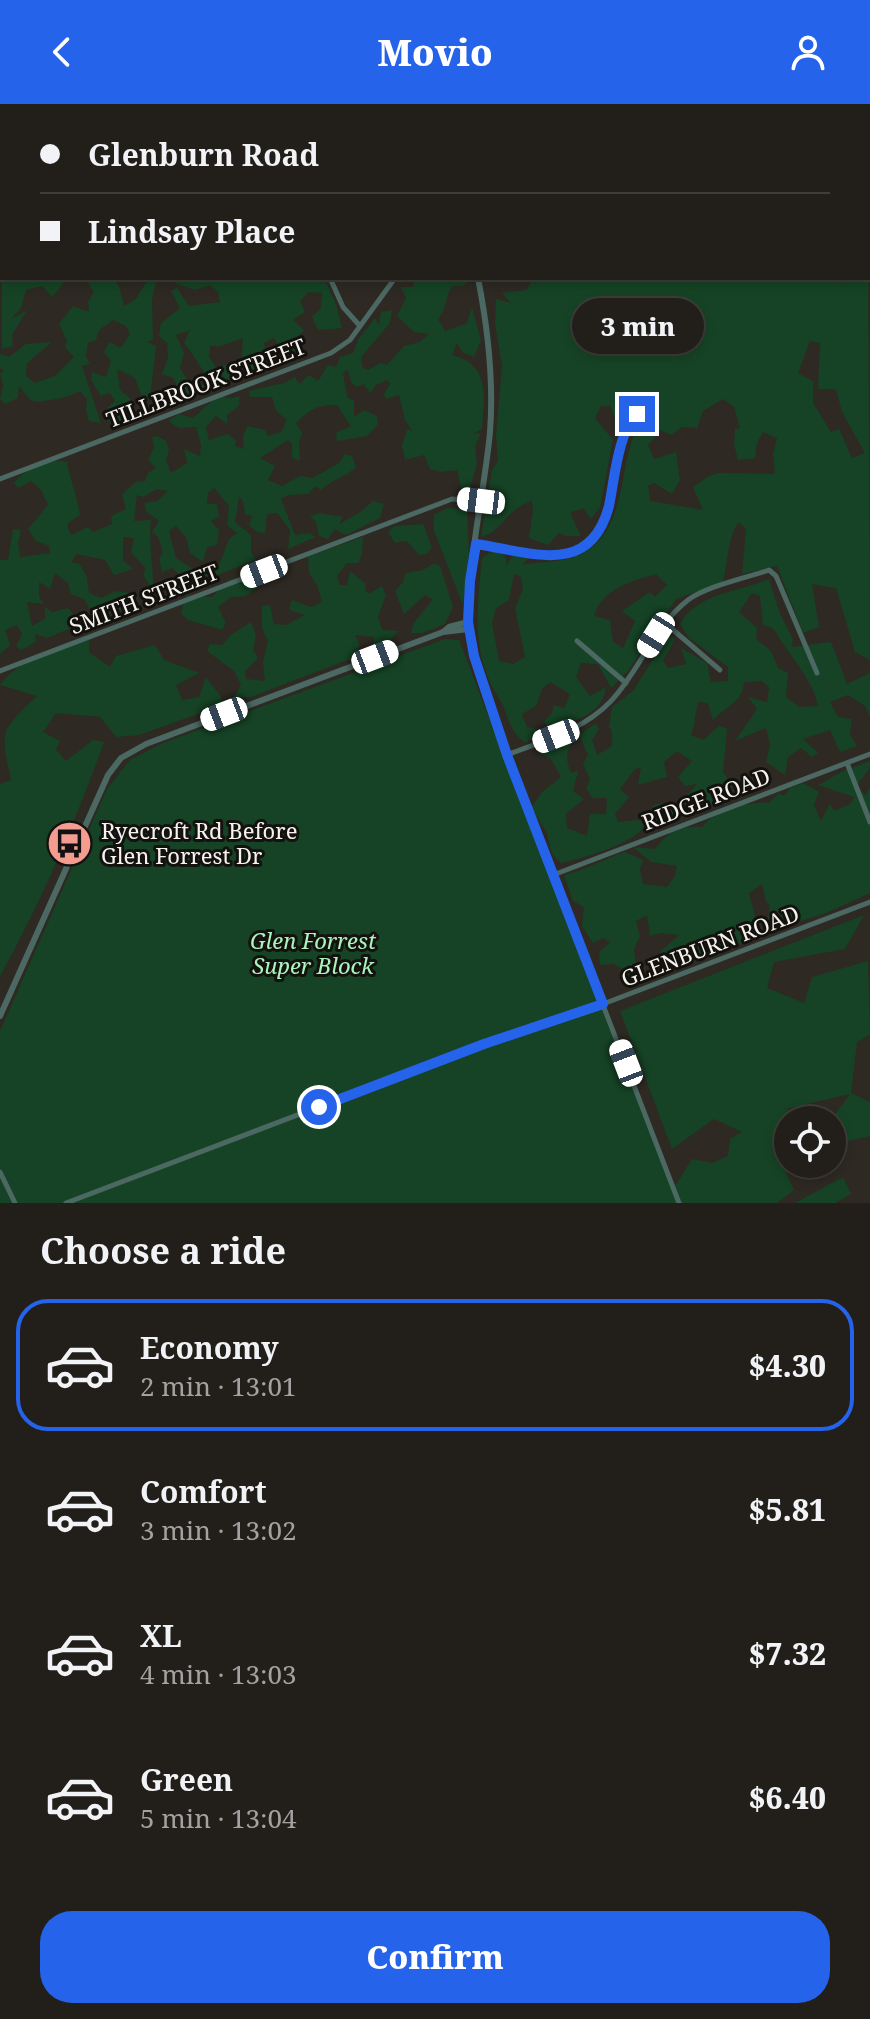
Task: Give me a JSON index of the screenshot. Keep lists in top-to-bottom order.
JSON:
{
  "streets": {
    "street": [
      "TILLBROOK STREET",
      "SMITH STREET",
      "RIDGE ROAD",
      "GLENBURN ROAD"
    ]
  },
  "parks": ["Glen Forrest Super Block"],
  "places": {
    "bus stop": ["Ryecroft Rd Before Glen Forrest Dr"]
  },
  "page": {
    "header": "Movio",
    "banner": ["Glenburn Road", "Lindsay Place"],
    "bubble": "3 min",
    "heading": "Choose a ride",
    "list": [
      {
        "name": "Economy",
        "note": "2 min · 13:01",
        "value": "$4.30"
      },
      {
        "name": "Comfort",
        "note": "3 min · 13:02",
        "value": "$5.81"
      },
      {
        "name": "XL",
        "note": "4 min · 13:03",
        "value": "$7.32"
      },
      {
        "name": "Green",
        "note": "5 min · 13:04",
        "value": "$6.40"
      }
    ],
    "buttons": "Confirm"
  }
}
